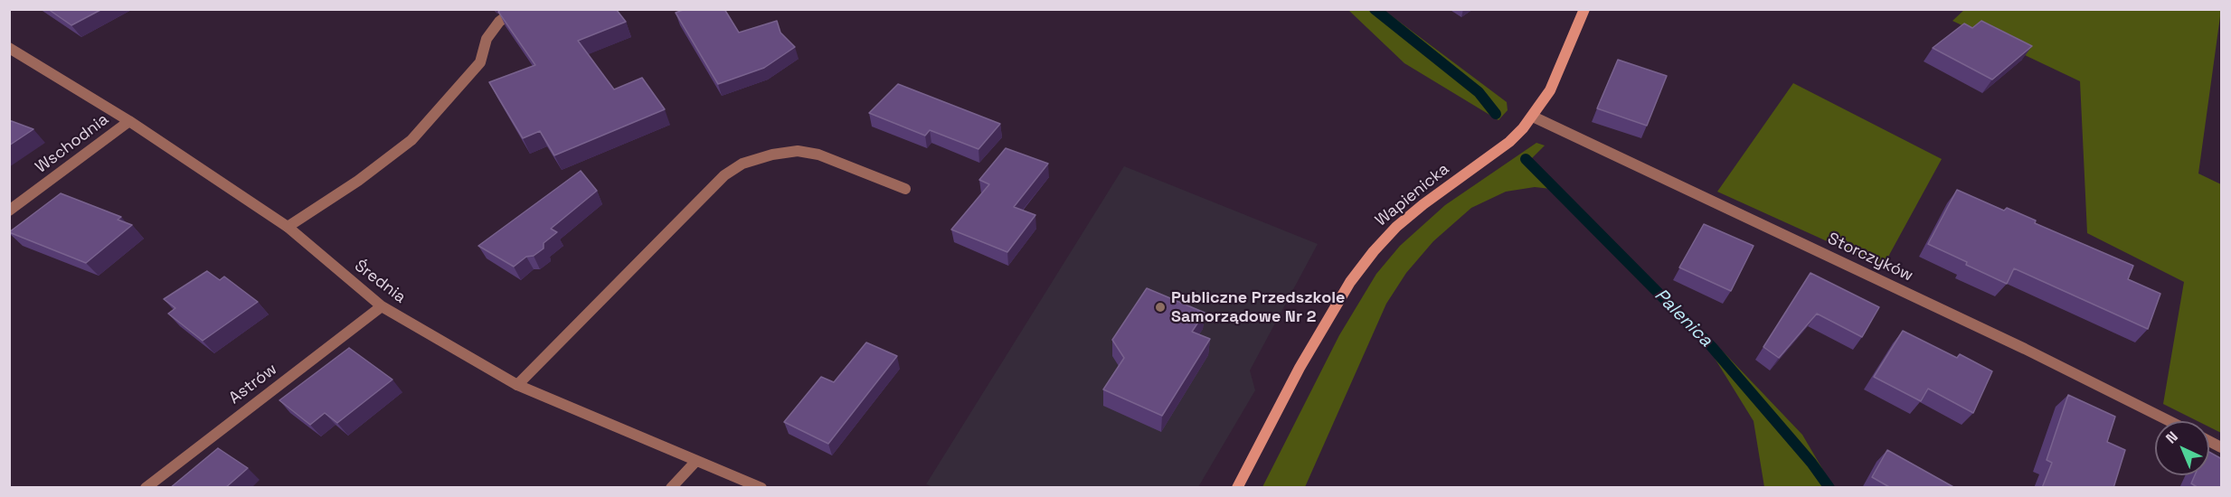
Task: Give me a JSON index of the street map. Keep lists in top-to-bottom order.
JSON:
{
  "streets": {
    "street": [
      "Wschodnia",
      "Wapienicka",
      "Storczyków",
      "Średnia",
      "Astrów"
    ]
  },
  "crossings": [
    ["Wschodnia", "Średnia"],
    ["Wapienicka", "Storczyków"],
    ["Średnia", "Astrów"]
  ],
  "water": ["Palenica"],
  "places": ["Publiczne Przedszkole Samorządowe Nr 2"],
  "north": "top left"
}
